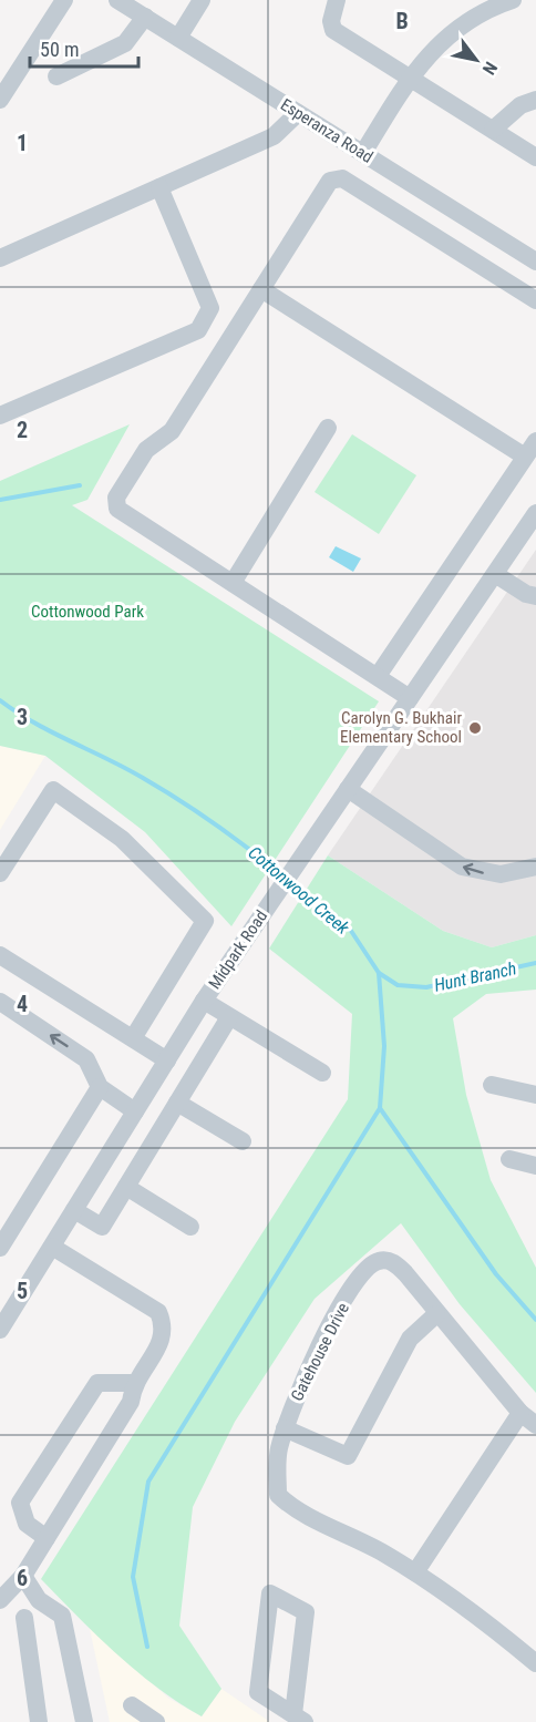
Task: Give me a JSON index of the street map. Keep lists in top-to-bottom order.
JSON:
{
  "streets": {
    "street": ["Esperanza Road", "Midpark Road", "Gatehouse Drive"]
  },
  "water": ["Cottonwood Creek", "Hunt Branch"],
  "parks": ["Cottonwood Park"],
  "places": ["Carolyn G. Bukhair Elementary School"],
  "scale_bar": "50 m",
  "north": "bottom right",
  "grid": {
    "columns": ["B"],
    "rows": [
      "1",
      "2",
      "3",
      "4",
      "5",
      "6"
    ]
  }
}
